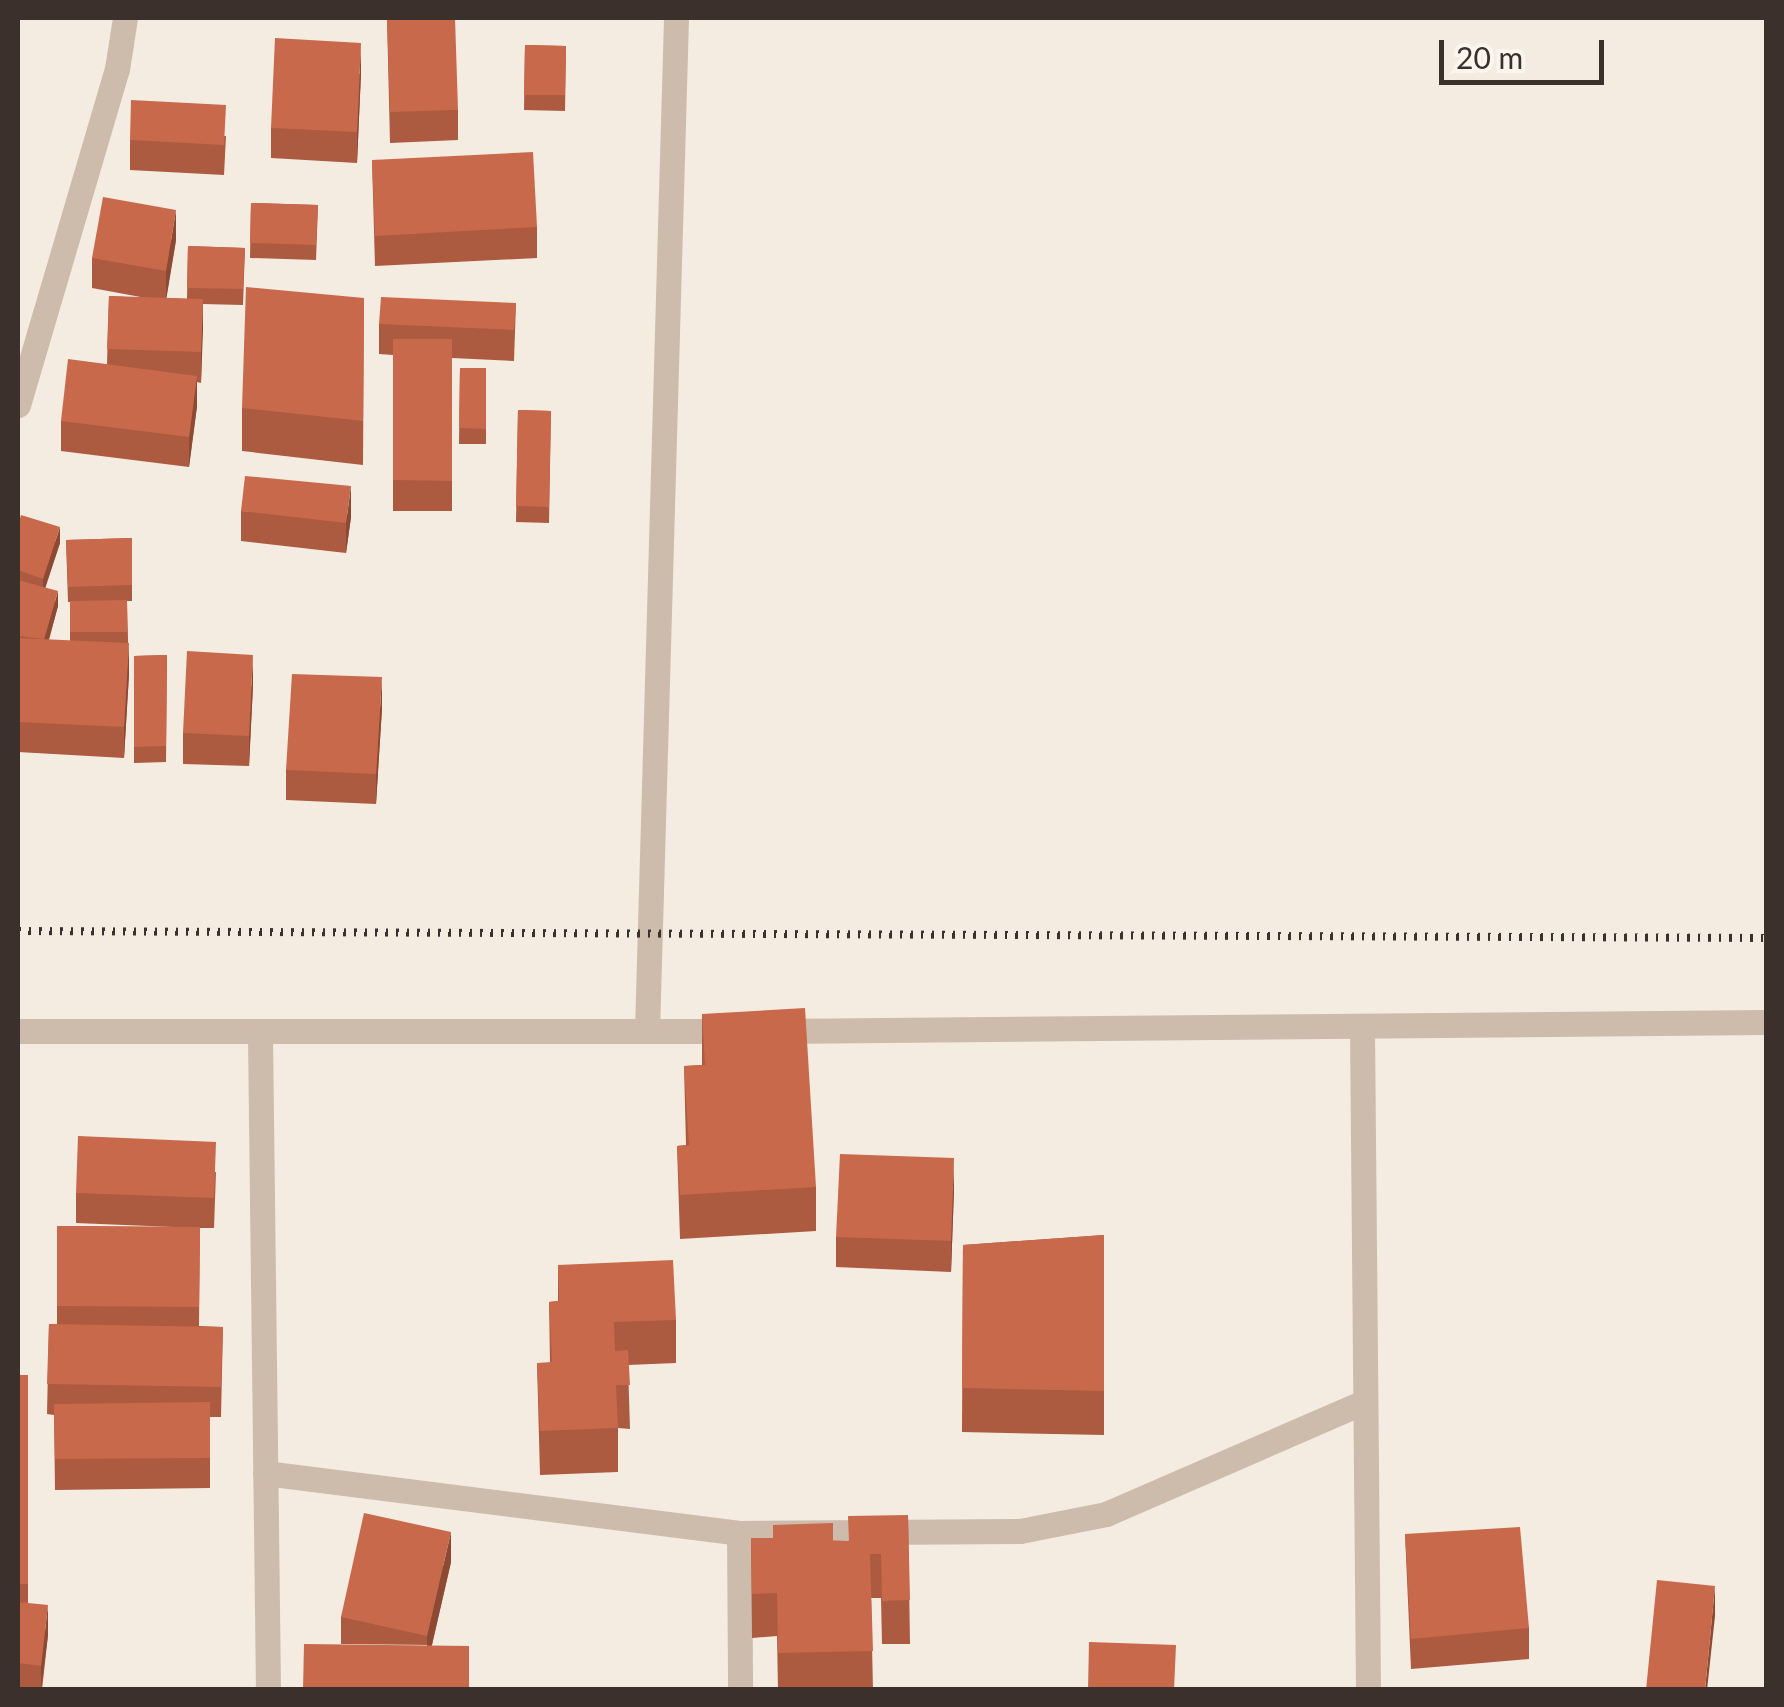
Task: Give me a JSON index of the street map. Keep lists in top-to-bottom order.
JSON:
{
  "scale_bar": "20 m"
}
